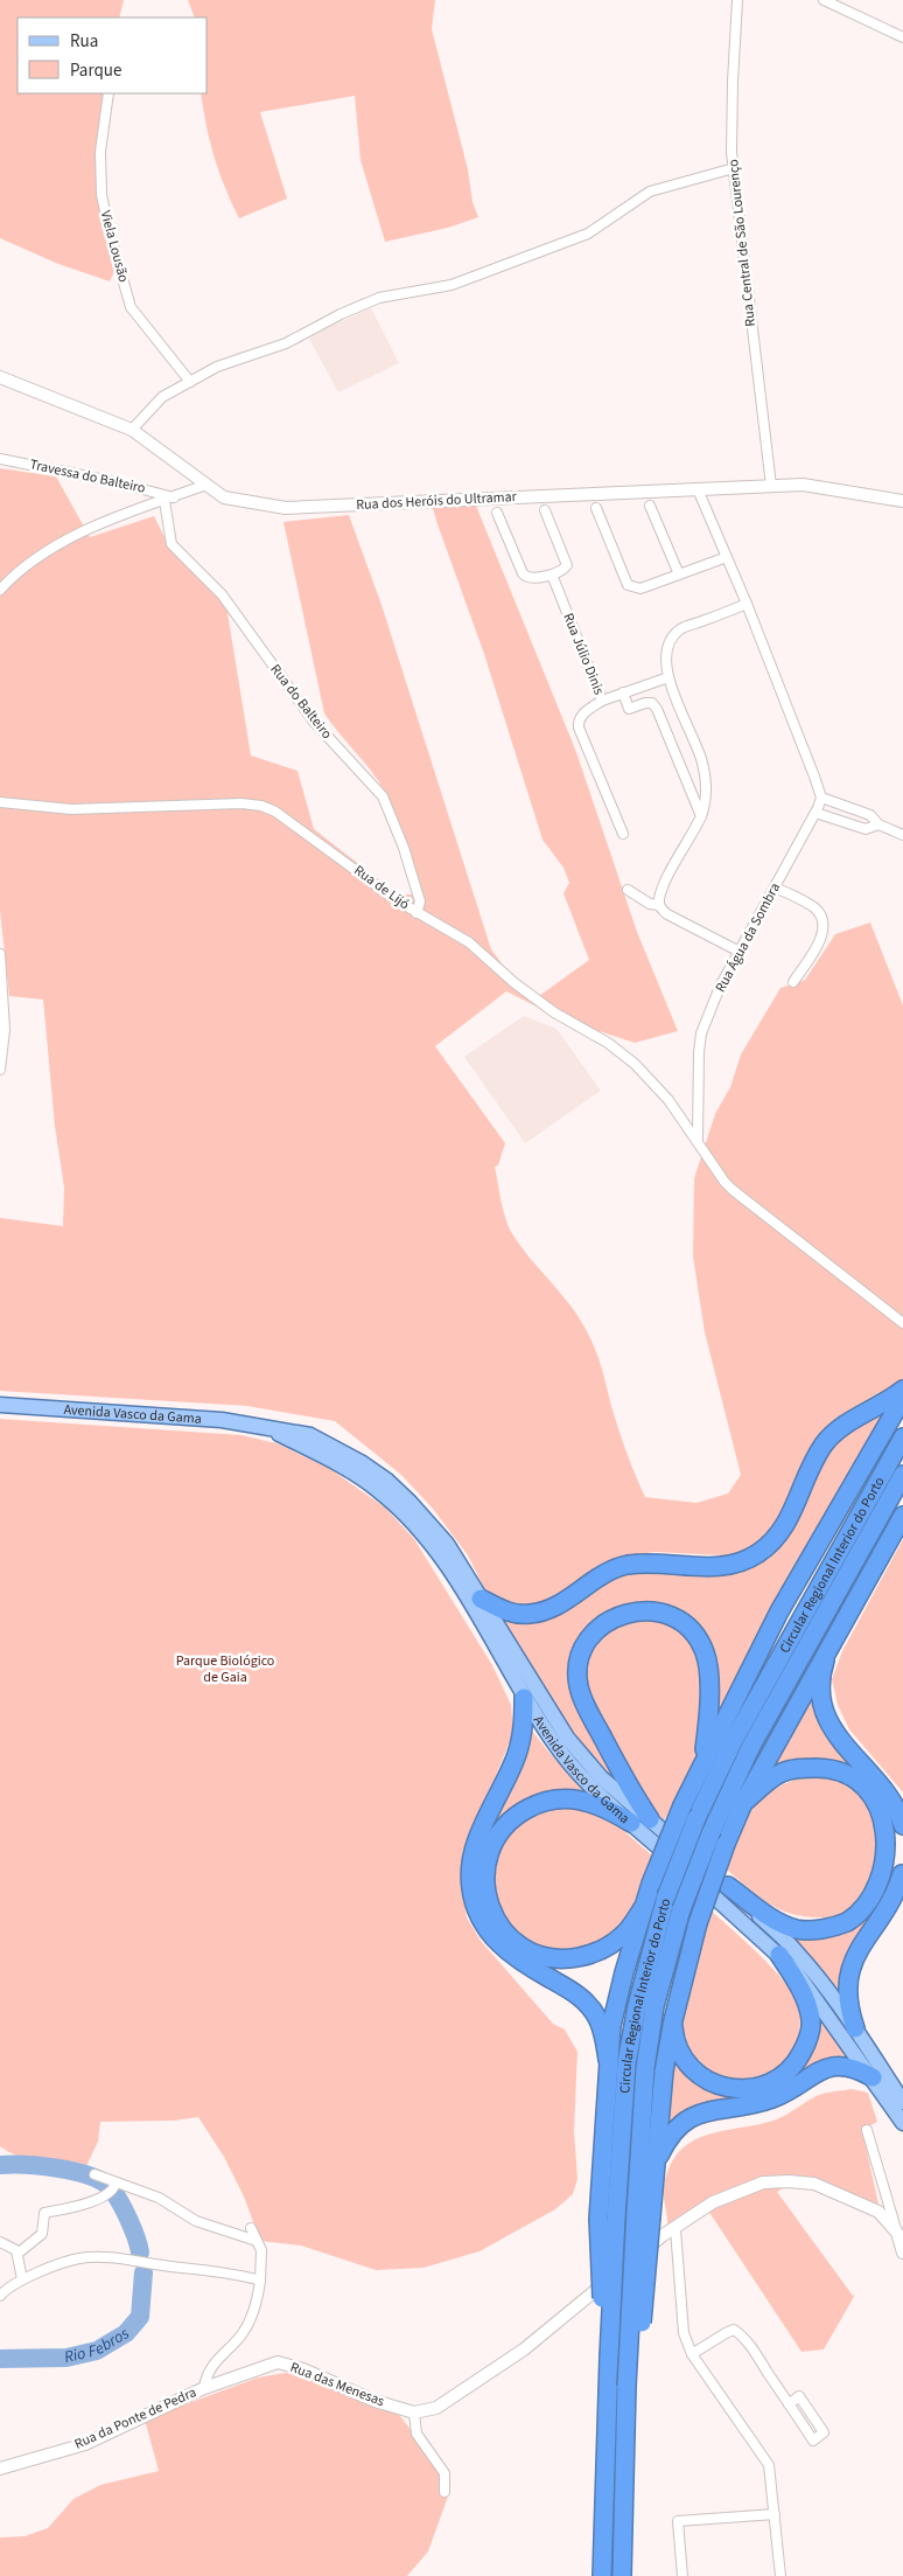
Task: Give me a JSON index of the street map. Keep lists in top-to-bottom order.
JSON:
{
  "streets": {
    "highway": ["Circular Regional Interior do Porto"],
    "main road": ["Avenida Vasco da Gama"],
    "street": [
      "Rua Central de São Lourenço",
      "Viela Lousão",
      "Travessa do Balteiro",
      "Rua dos Heróis do Ultramar",
      "Rua Júlio Dinis",
      "Rua do Balteiro",
      "Rua de Lijó",
      "Rua Água da Sombra",
      "Rua das Menesas",
      "Rua da Ponte de Pedra"
    ]
  },
  "crossings": [
    ["Rua Central de São Lourenço", "Rua dos Heróis do Ultramar"],
    ["Rua do Balteiro", "Rua de Lijó"],
    ["Rua de Lijó", "Rua Água da Sombra"],
    ["Rua das Menesas", "Rua da Ponte de Pedra"]
  ],
  "water": ["Rio Febros"],
  "parks": ["Parque Biológico de Gaia"],
  "legend": ["Rua", "Parque"]
}
